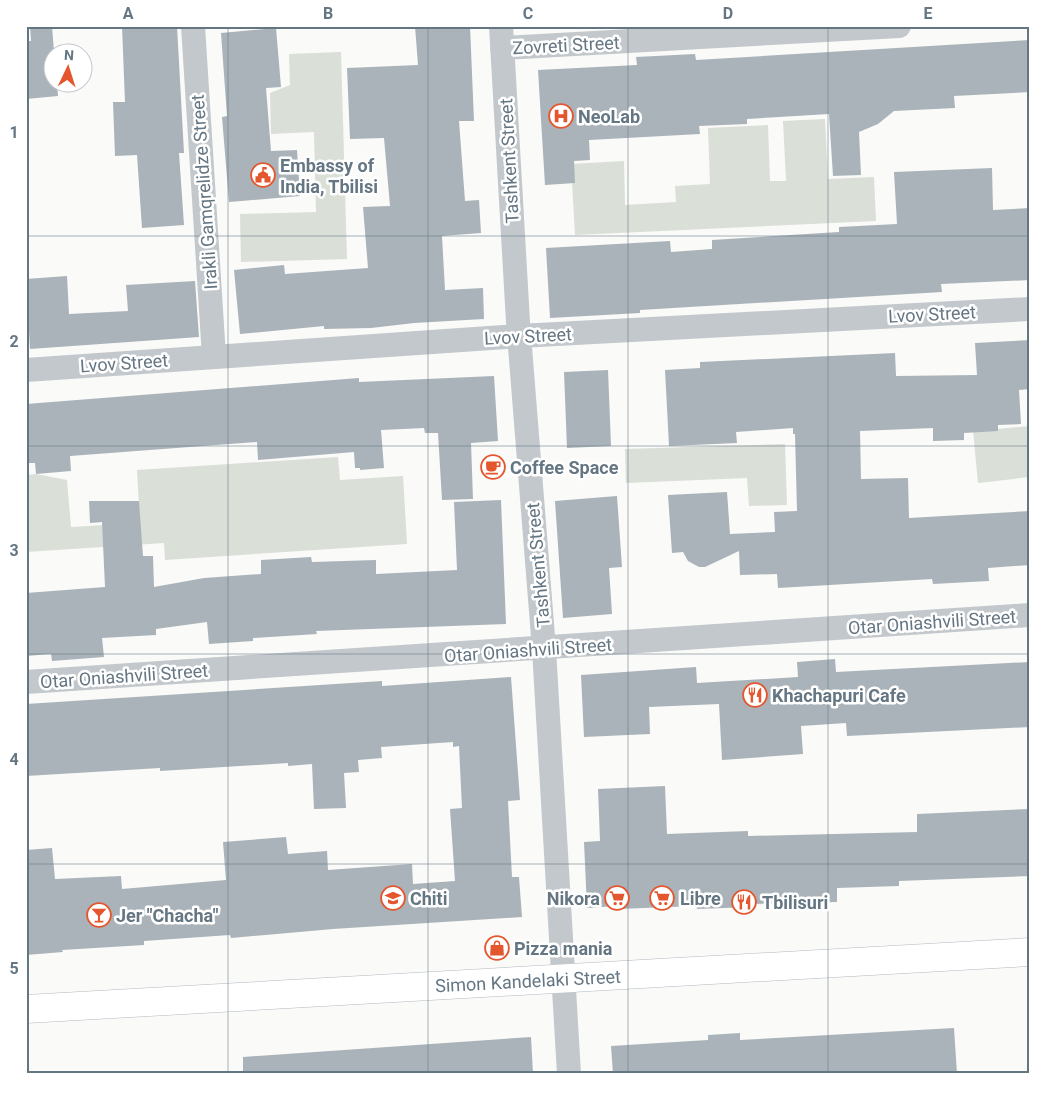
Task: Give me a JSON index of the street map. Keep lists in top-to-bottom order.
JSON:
{
  "streets": {
    "main road": ["Simon Kandelaki Street"],
    "street": [
      "Zovreti Street",
      "Tashkent Street",
      "Irakli Gamqrelidze Street",
      "Lvov Street",
      "Otar Oniashvili Street"
    ]
  },
  "crossings": [
    ["Zovreti Street", "Tashkent Street"],
    ["Tashkent Street", "Lvov Street"],
    ["Tashkent Street", "Otar Oniashvili Street"],
    ["Tashkent Street", "Simon Kandelaki Street"],
    ["Irakli Gamqrelidze Street", "Lvov Street"]
  ],
  "places": {
    "hospital": ["NeoLab"],
    "public building": ["Embassy of India, Tbilisi"],
    "cafe": ["Coffee Space"],
    "restaurant": ["Khachapuri Cafe", "Tbilisuri"],
    "school or university": ["Chiti"],
    "supermarket": ["Nikora", "Libre"],
    "bar": ["Jer \"Chacha\""],
    "shop": ["Pizza mania"]
  },
  "north": "top",
  "grid": {
    "columns": [
      "A",
      "B",
      "C",
      "D",
      "E"
    ],
    "rows": [
      "1",
      "2",
      "3",
      "4",
      "5"
    ]
  }
}
